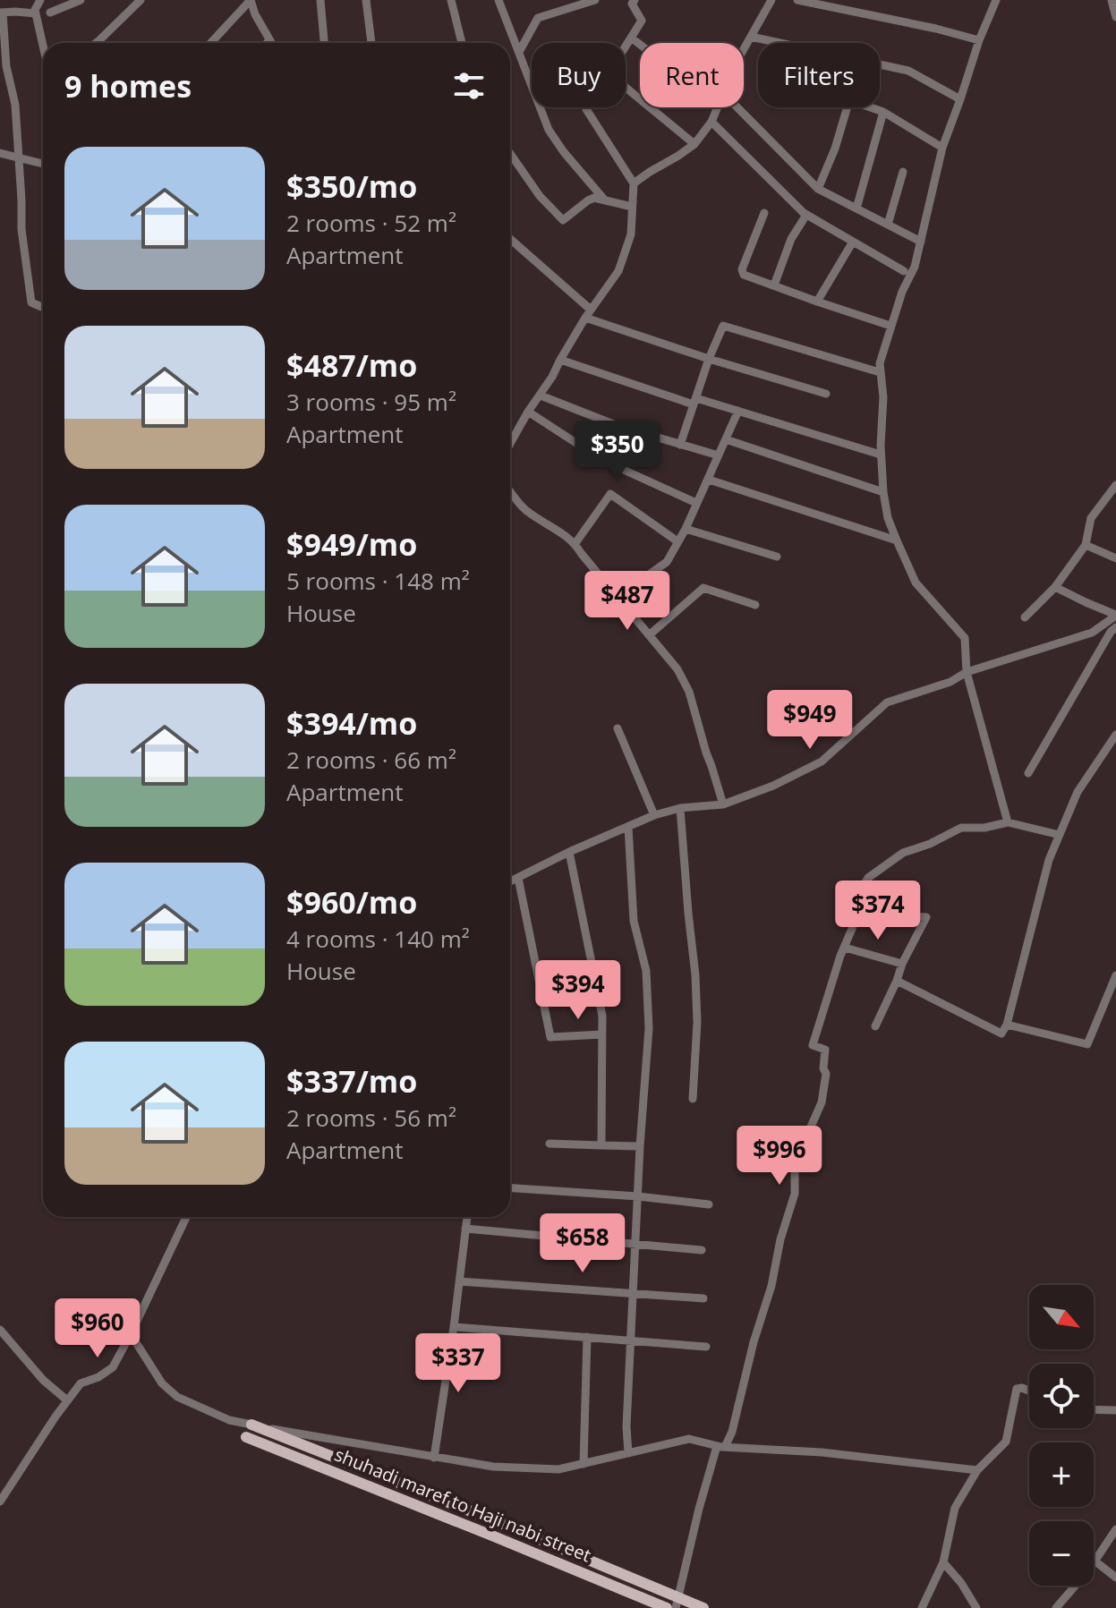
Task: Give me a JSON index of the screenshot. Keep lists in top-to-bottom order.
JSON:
{
  "streets": {
    "main road": ["shuhadi maref to Haji nabi street"]
  },
  "north": "bottom right",
  "page": {
    "chip": ["Buy", "Rent", "Filters"],
    "heading": "9 homes",
    "list": [
      {
        "name": "$350/mo",
        "note": "2 rooms · 52 m² · Apartment"
      },
      {
        "name": "$487/mo",
        "note": "3 rooms · 95 m² · Apartment"
      },
      {
        "name": "$949/mo",
        "note": "5 rooms · 148 m² · House"
      },
      {
        "name": "$394/mo",
        "note": "2 rooms · 66 m² · Apartment"
      },
      {
        "name": "$960/mo",
        "note": "4 rooms · 140 m² · House"
      },
      {
        "name": "$337/mo",
        "note": "2 rooms · 56 m² · Apartment"
      }
    ],
    "price": [
      "$350",
      "$487",
      "$949",
      "$374",
      "$394",
      "$996",
      "$658",
      "$960",
      "$337"
    ],
    "map_buttons": ["+", "−"]
  }
}
